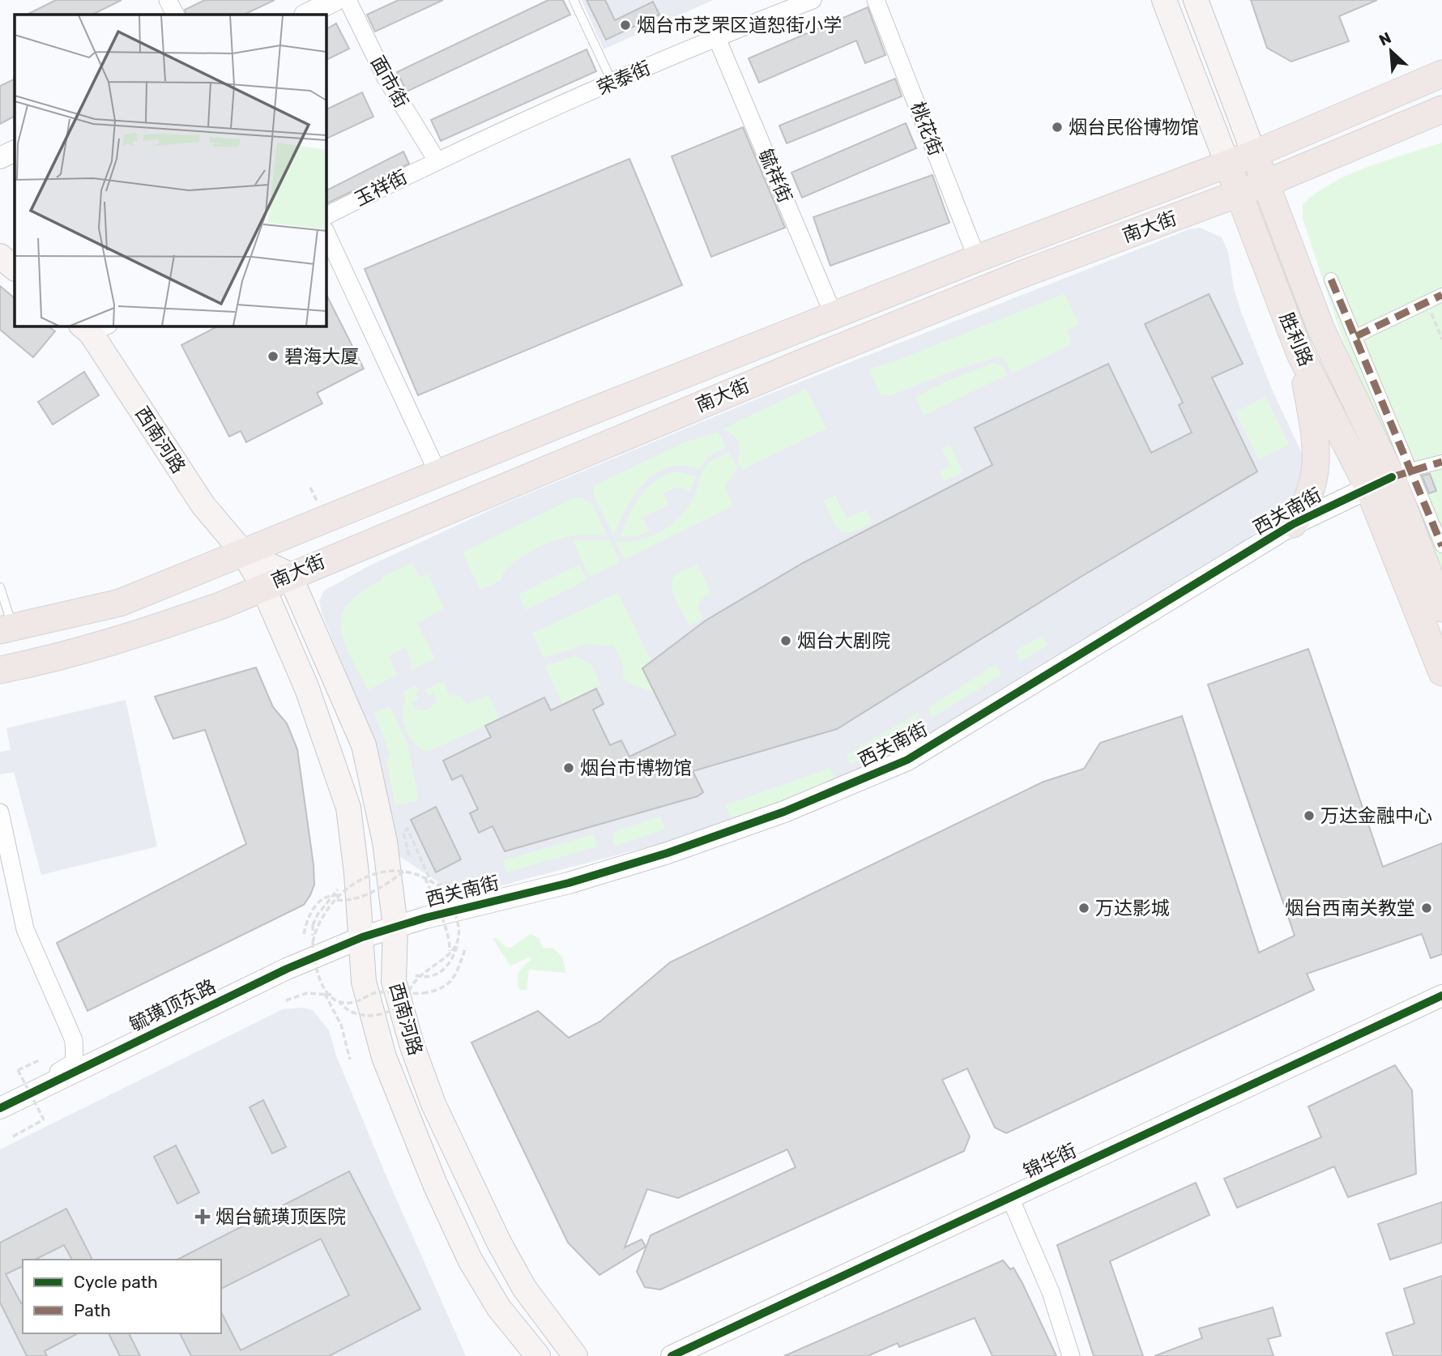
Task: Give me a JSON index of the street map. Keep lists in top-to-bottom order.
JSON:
{
  "streets": {
    "main road": ["南大街", "胜利路", "西南河路"],
    "street": [
      "荣泰街",
      "面市街",
      "桃花街",
      "毓祥街",
      "玉祥街",
      "西关南街",
      "毓璜顶东路",
      "锦华街"
    ]
  },
  "crossings": [
    ["荣泰街", "面市街"],
    ["荣泰街", "毓祥街"],
    ["荣泰街", "玉祥街"],
    ["面市街", "玉祥街"],
    ["桃花街", "南大街"],
    ["毓祥街", "南大街"],
    ["南大街", "胜利路"],
    ["南大街", "西南河路"],
    ["胜利路", "西关南街"],
    ["西南河路", "西关南街"],
    ["西南河路", "毓璜顶东路"],
    ["西关南街", "毓璜顶东路"]
  ],
  "places": {
    "other": [
      "烟台市芝罘区道恕街小学",
      "烟台民俗博物馆",
      "碧海大厦",
      "烟台大剧院",
      "烟台市博物馆",
      "万达金融中心",
      "万达影城",
      "烟台西南关教堂"
    ],
    "health": ["烟台毓璜顶医院"]
  },
  "legend": ["Cycle path", "Path"],
  "north": "top left"
}
